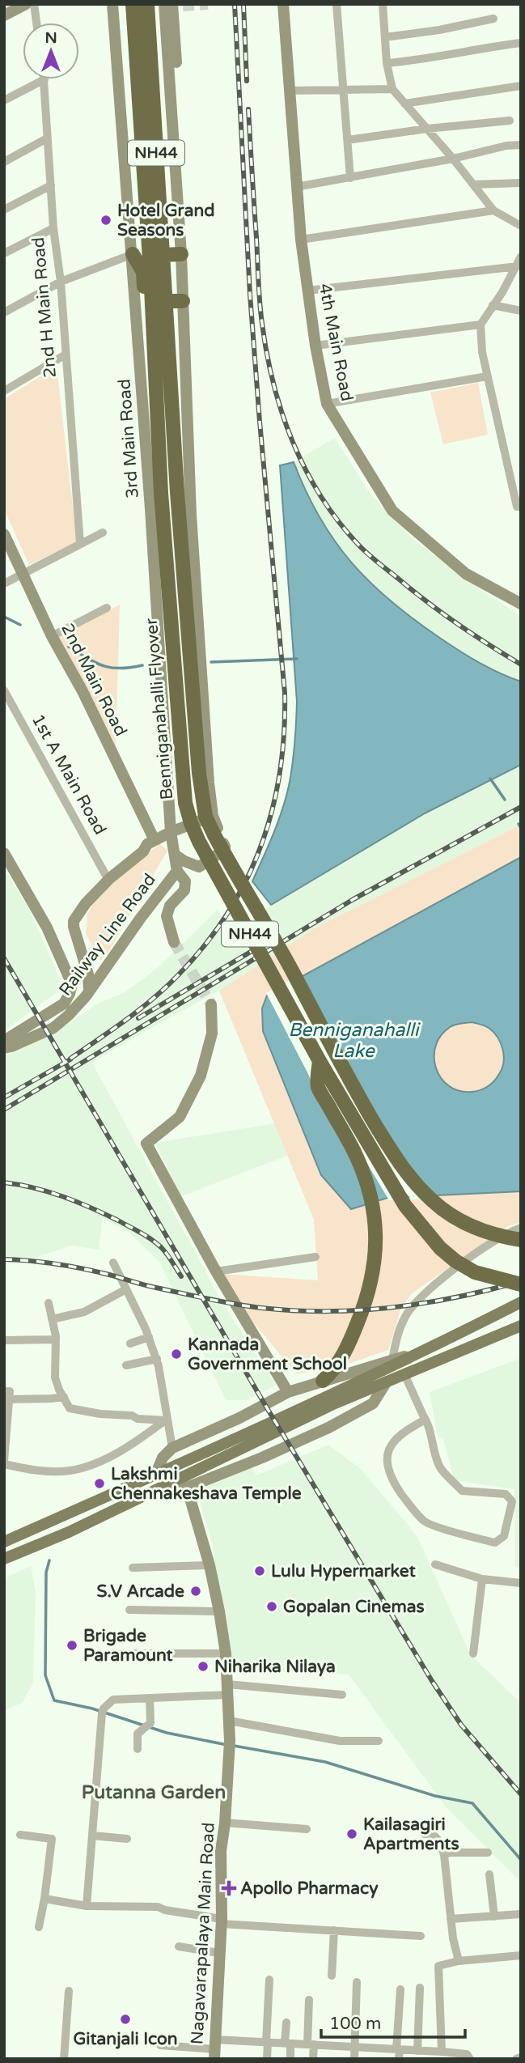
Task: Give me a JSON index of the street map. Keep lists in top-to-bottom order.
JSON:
{
  "streets": {
    "highway": ["NH44", "Benniganahalli Flyover"],
    "street": [
      "2nd H Main Road",
      "4th Main Road",
      "3rd Main Road",
      "2nd Main Road",
      "1st A Main Road",
      "Railway Line Road",
      "Nagavarapalaya Main Road"
    ]
  },
  "crossings": [
    ["NH44", "Benniganahalli Flyover"],
    ["3rd Main Road", "Railway Line Road"]
  ],
  "districts": ["Putanna Garden"],
  "water": ["Benniganahalli Lake"],
  "places": {
    "other": [
      "Hotel Grand Seasons",
      "Kannada Government School",
      "Lakshmi Chennakeshava Temple",
      "Lulu Hypermarket",
      "S.V Arcade",
      "Gopalan Cinemas",
      "Brigade Paramount",
      "Niharika Nilaya",
      "Kailasagiri Apartments",
      "Gitanjali Icon"
    ],
    "health": ["Apollo Pharmacy"]
  },
  "scale_bar": "100 m",
  "north": "top"
}
